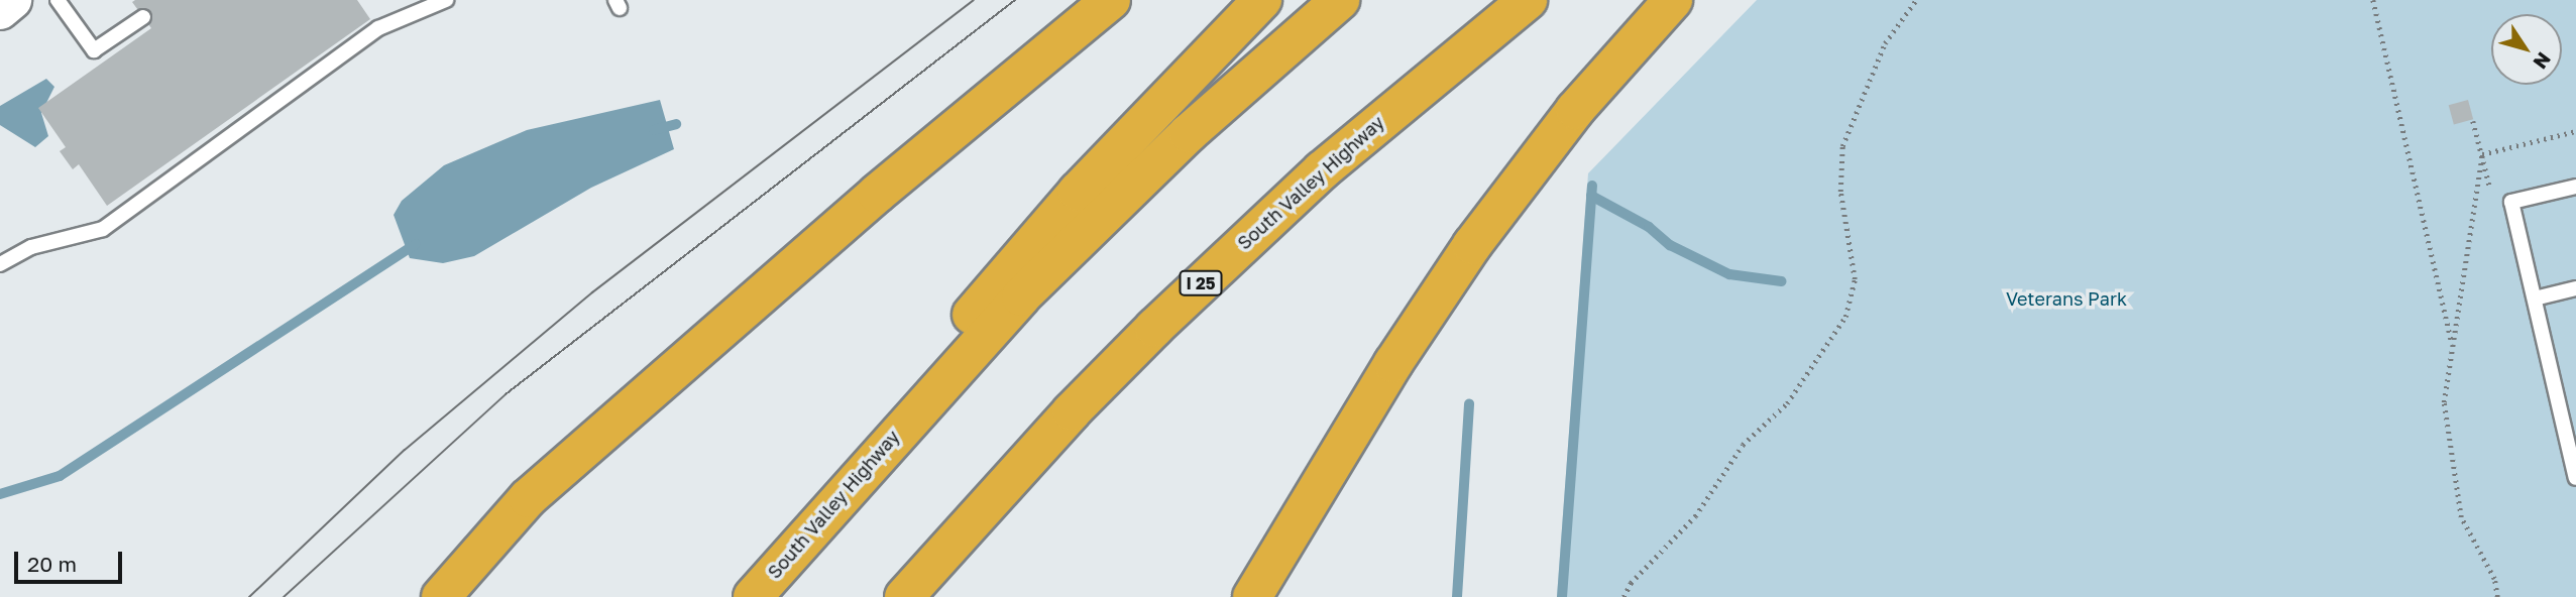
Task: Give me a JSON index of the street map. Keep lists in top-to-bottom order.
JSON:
{
  "streets": {
    "highway": ["South Valley Highway", "I 25"]
  },
  "parks": ["Veterans Park"],
  "scale_bar": "20 m",
  "north": "bottom right"
}
